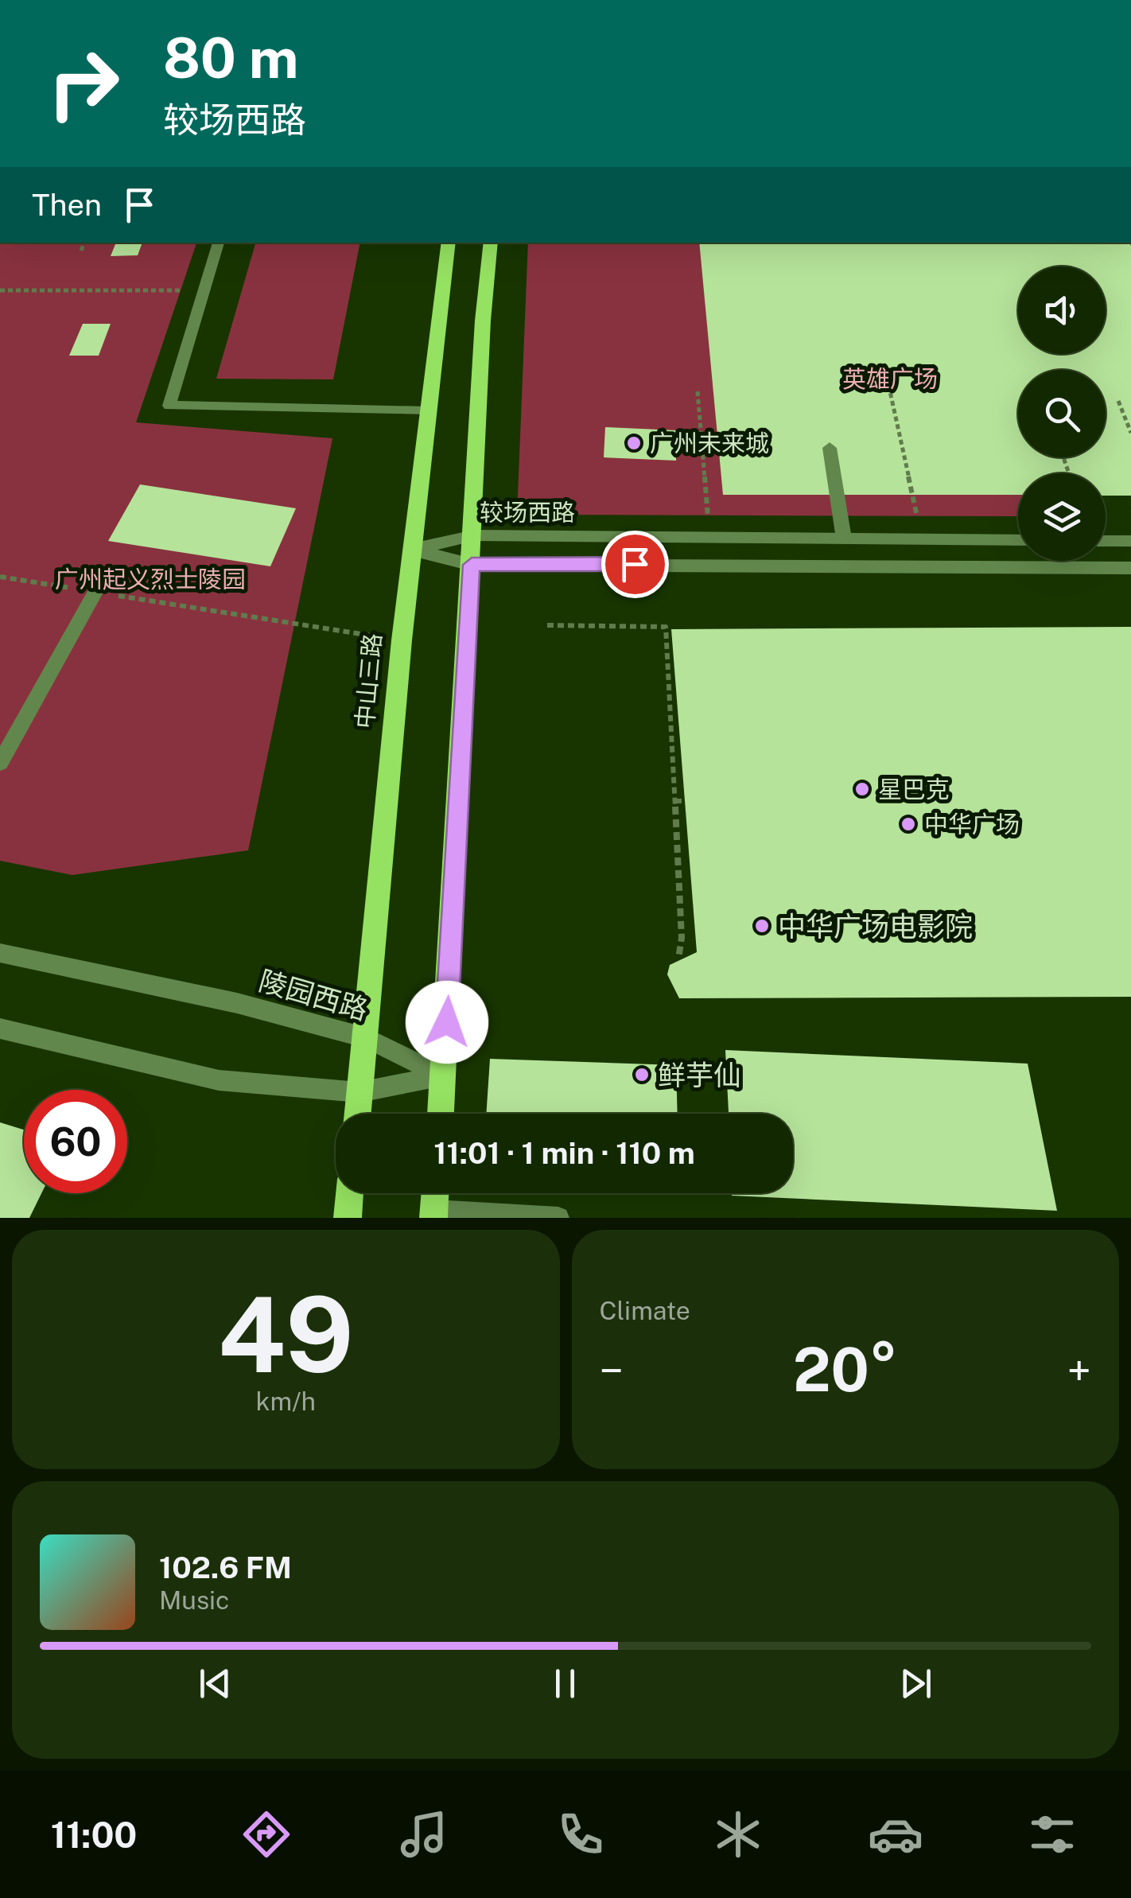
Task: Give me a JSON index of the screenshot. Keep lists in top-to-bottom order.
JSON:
{
  "streets": {
    "main road": ["中山三路"],
    "street": ["较场西路", "陵园西路"]
  },
  "crossings": [
    ["较场西路", "中山三路"],
    ["中山三路", "陵园西路"]
  ],
  "parks": ["英雄广场", "广州起义烈士陵园"],
  "places": [
    "广州未来城",
    "星巴克",
    "中华广场",
    "中华广场电影院",
    "鲜芋仙"
  ],
  "page": {
    "turn": ["80 m", "较场西路"],
    "then": "Then",
    "limit": "60",
    "trip": "11:01 · 1 min · 110 m",
    "tile": [
      ["49", "km/h"],
      "Climate"
    ],
    "heat": ["−", "20°", "+"],
    "song": ["102.6 FM", "Music"],
    "tabs": "11:00"
  }
}
